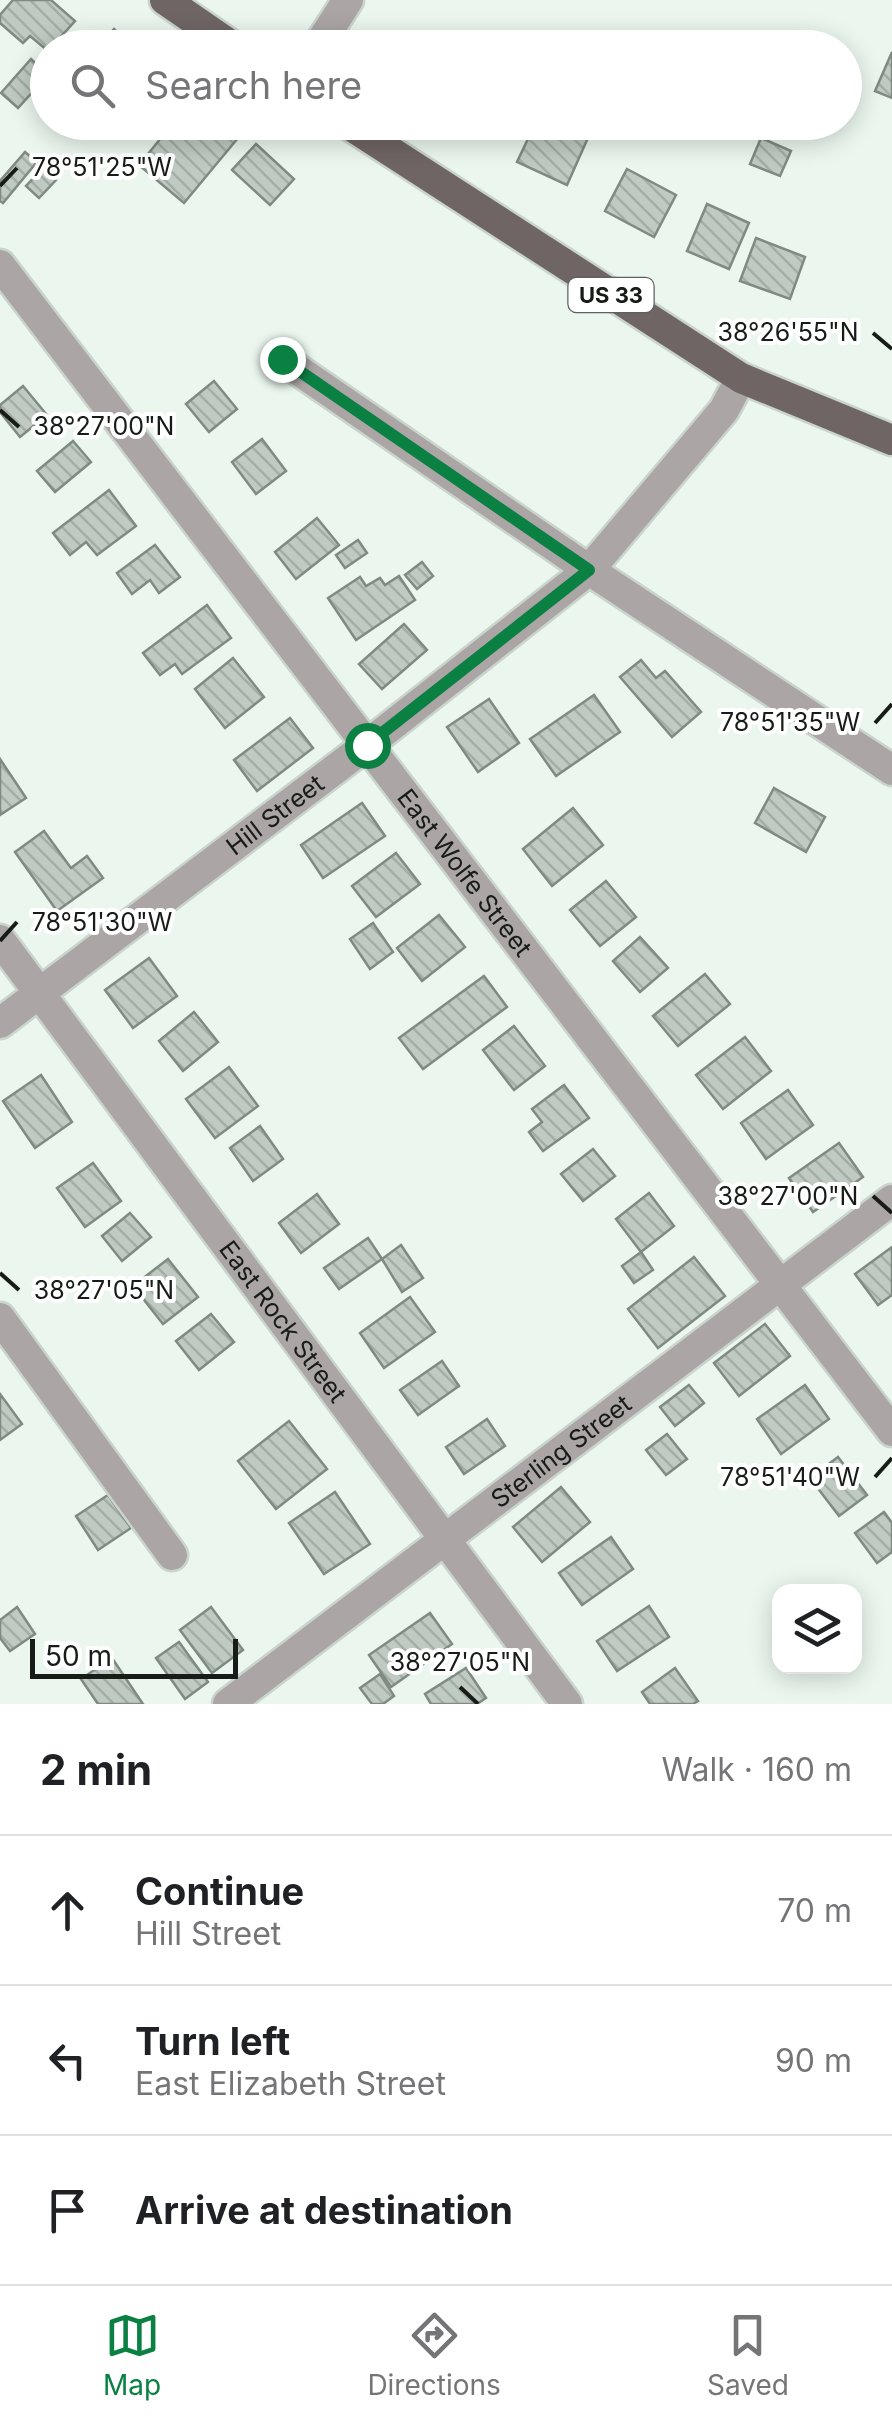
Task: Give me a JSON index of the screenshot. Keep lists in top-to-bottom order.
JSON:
{
  "streets": {
    "main road": ["US 33"],
    "street": [
      "Hill Street",
      "East Wolfe Street",
      "East Rock Street",
      "Sterling Street"
    ]
  },
  "crossings": [
    ["US 33", "Hill Street"],
    ["Hill Street", "East Wolfe Street"],
    ["Hill Street", "East Rock Street"],
    ["East Wolfe Street", "Sterling Street"],
    ["East Rock Street", "Sterling Street"]
  ],
  "scale_bar": "50 m",
  "page": {
    "search": "Search here",
    "scale": "50 m",
    "heading": ["2 min", "Walk · 160 m"],
    "list": [
      ["Continue", "Hill Street", "70 m"],
      ["Turn left", "East Elizabeth Street", "90 m"],
      "Arrive at destination"
    ],
    "nav": ["Map", "Directions", "Saved"]
  },
  "coordinates": [
    "78°51'25\"W",
    "38°26'55\"N",
    "38°27'00\"N",
    "78°51'35\"W",
    "78°51'30\"W",
    "38°27'05\"N",
    "78°51'40\"W"
  ]
}
